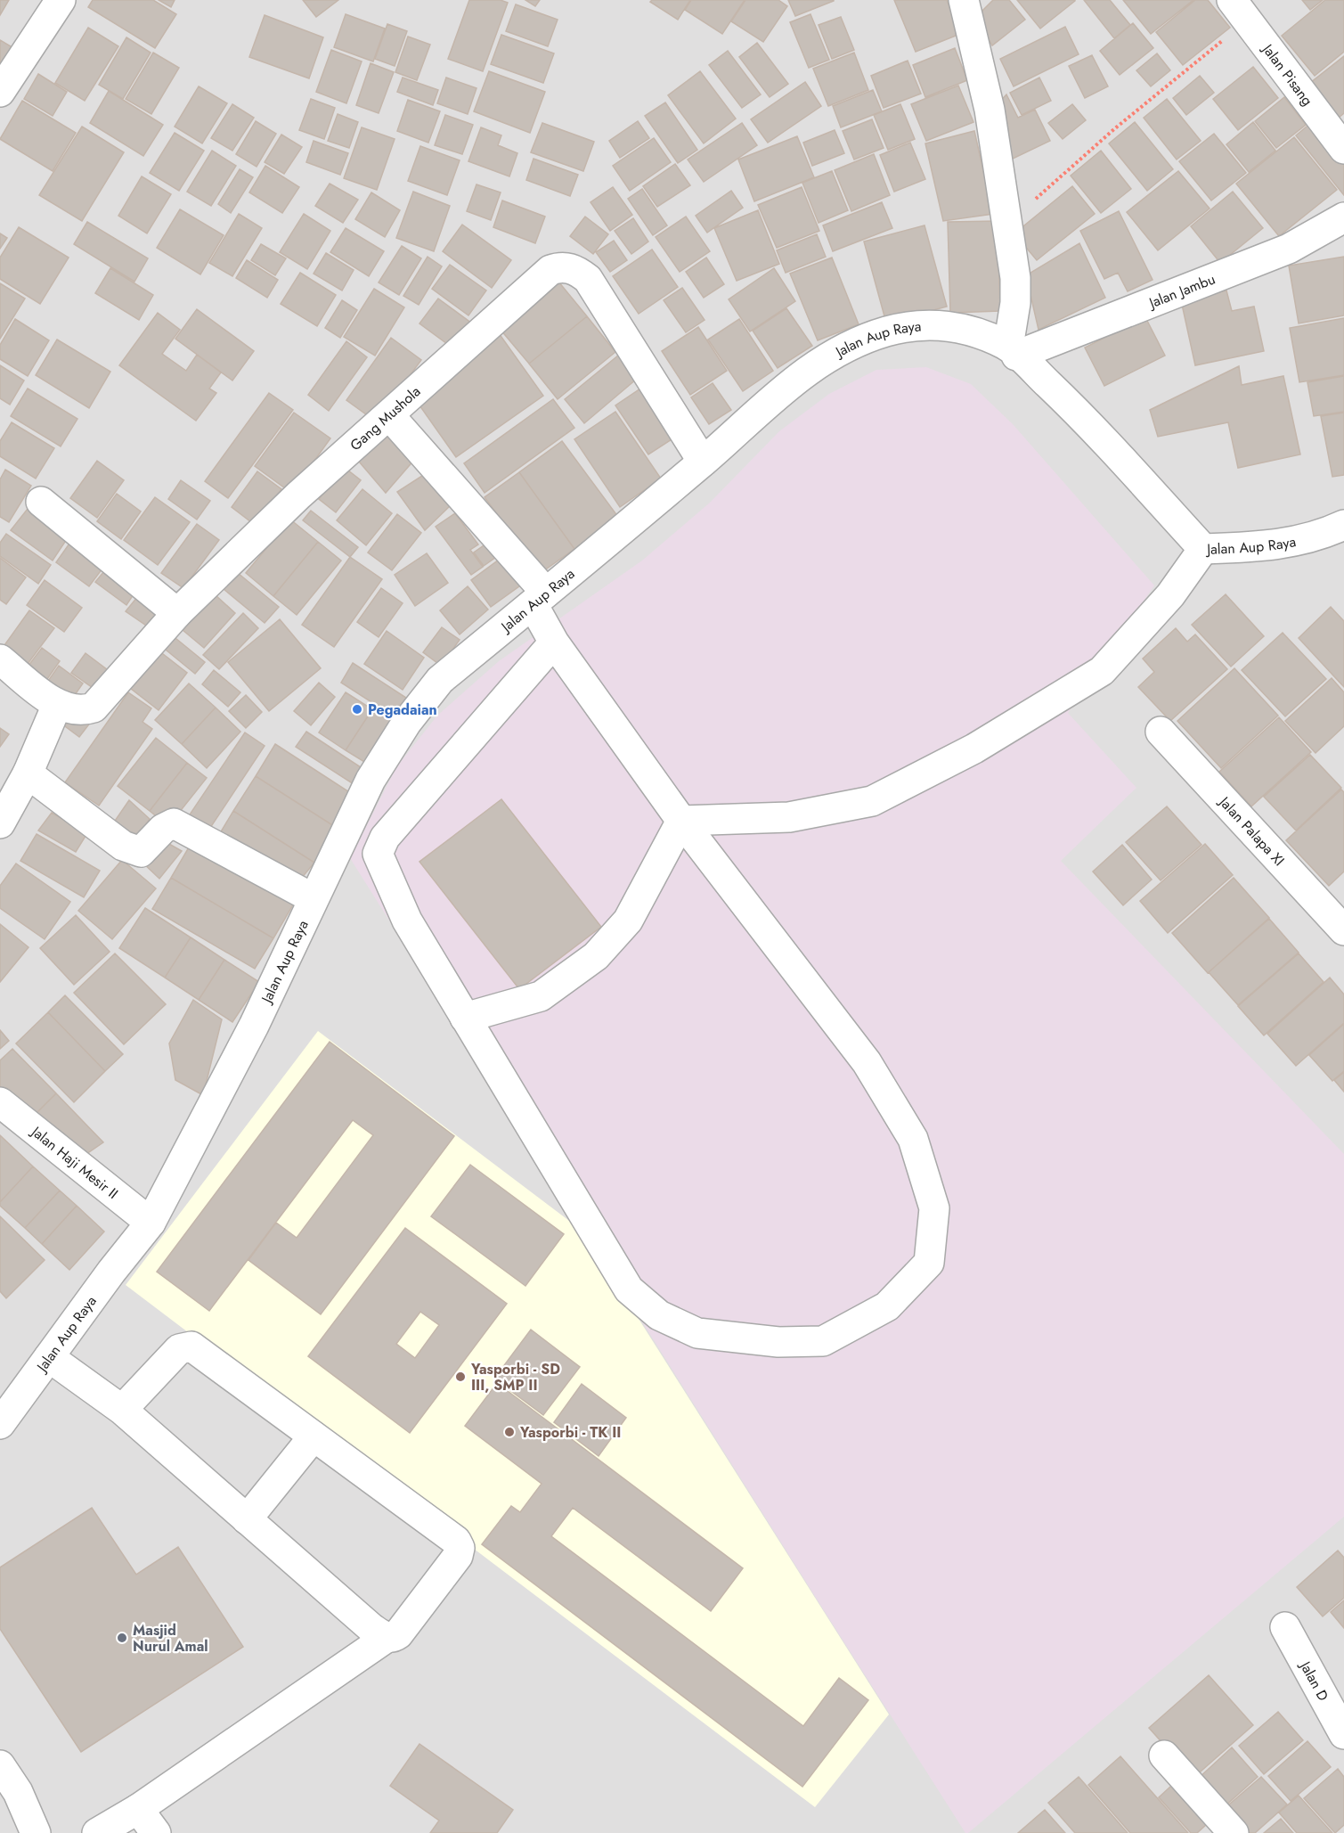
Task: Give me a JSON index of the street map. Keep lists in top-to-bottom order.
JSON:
{
  "streets": {
    "street": [
      "Jalan Pisang",
      "Jalan Jambu",
      "Jalan Aup Raya",
      "Gang Mushola",
      "Jalan Palapa XI",
      "Jalan Haji Mesir II",
      "Jalan D"
    ]
  },
  "crossings": [
    ["Jalan Jambu", "Jalan Aup Raya"],
    ["Jalan Aup Raya", "Gang Mushola"],
    ["Jalan Aup Raya", "Jalan Haji Mesir II"]
  ],
  "places": [
    "Pegadaian",
    "Yasporbi - SD III, SMP II",
    "Yasporbi - TK II",
    "Masjid Nurul Amal"
  ]
}
